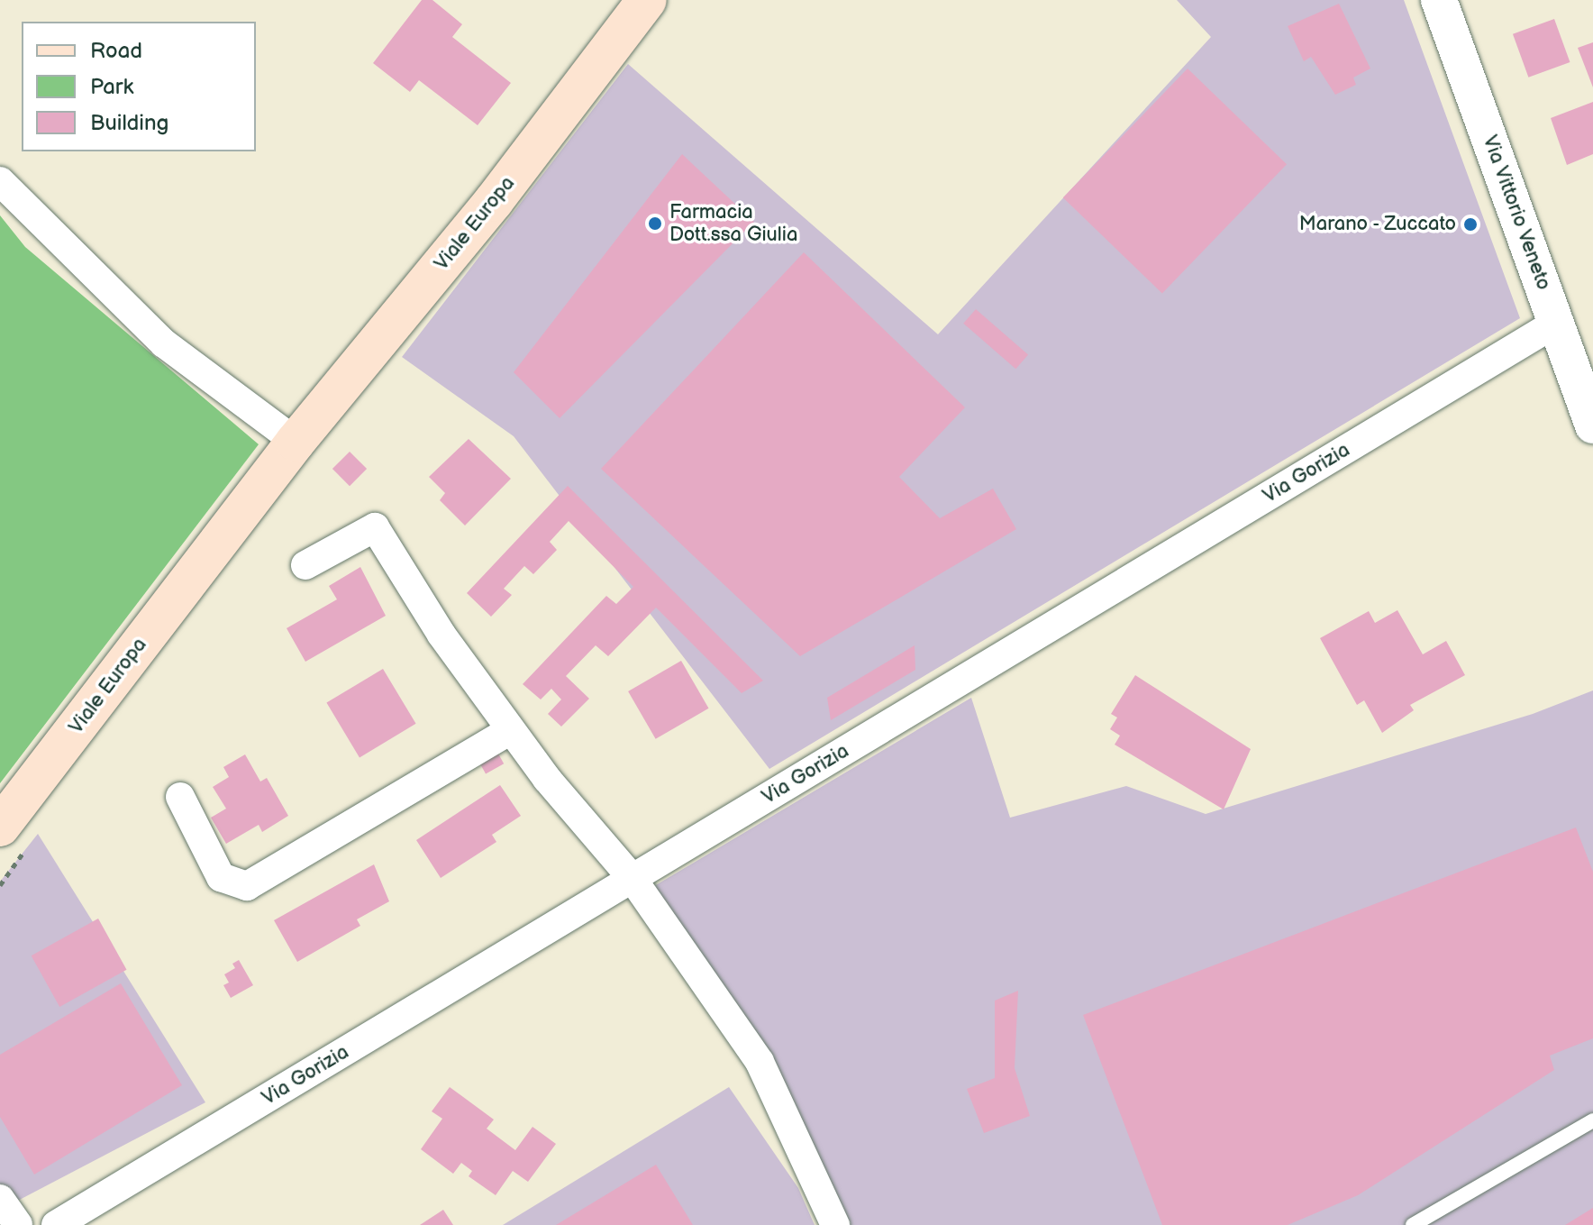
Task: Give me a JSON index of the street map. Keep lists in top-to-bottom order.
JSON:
{
  "streets": {
    "main road": ["Viale Europa"],
    "street": ["Via Vittorio Veneto", "Via Gorizia"]
  },
  "crossings": [
    ["Via Vittorio Veneto", "Via Gorizia"]
  ],
  "places": ["Farmacia Dott.ssa Giulia", "Marano - Zuccato"],
  "legend": ["Road", "Park", "Building"]
}
